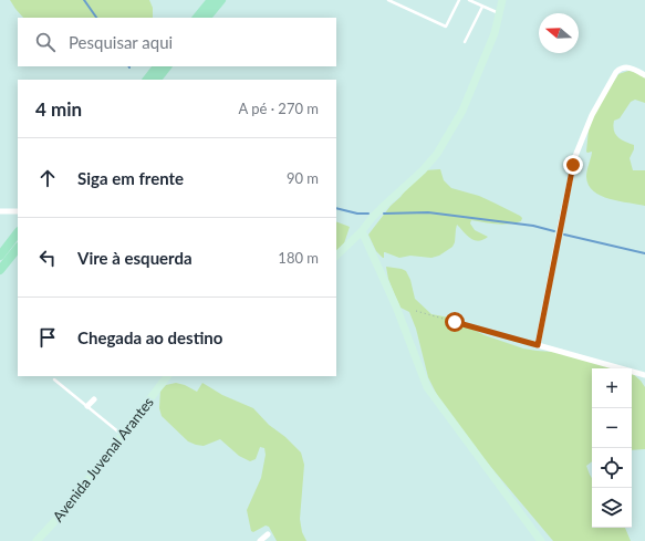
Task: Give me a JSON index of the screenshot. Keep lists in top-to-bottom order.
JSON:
{
  "streets": {
    "street": ["Avenida Juvenal Arantes"]
  },
  "north": "left",
  "page": {
    "search": "Pesquisar aqui",
    "heading": ["4 min", "A pé · 270 m"],
    "list": [
      ["Siga em frente", "90 m"],
      ["Vire à esquerda", "180 m"],
      "Chegada ao destino"
    ],
    "map_buttons": ["+", "−"]
  }
}
